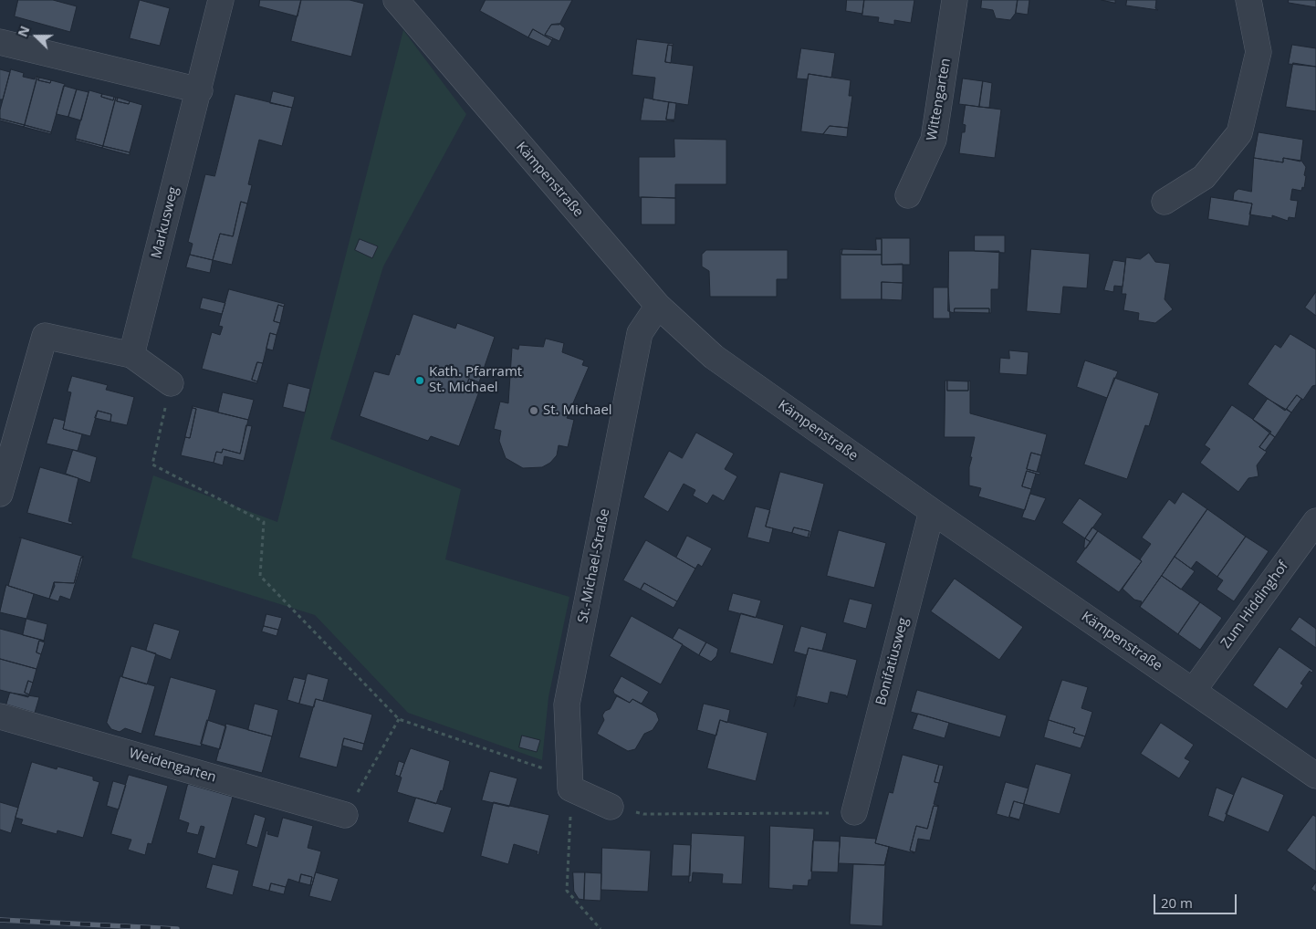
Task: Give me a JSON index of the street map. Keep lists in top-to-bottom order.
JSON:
{
  "streets": {
    "street": [
      "Wittengarten",
      "Kämpenstraße",
      "Markusweg",
      "St.-Michael-Straße",
      "Zum Hiddinghof",
      "Bonifatiusweg",
      "Weidengarten"
    ]
  },
  "crossings": [
    ["Kämpenstraße", "St.-Michael-Straße"],
    ["Kämpenstraße", "Zum Hiddinghof"],
    ["Kämpenstraße", "Bonifatiusweg"]
  ],
  "places": ["Kath. Pfarramt St. Michael", "St. Michael"],
  "scale_bar": "20 m",
  "north": "left"
}
